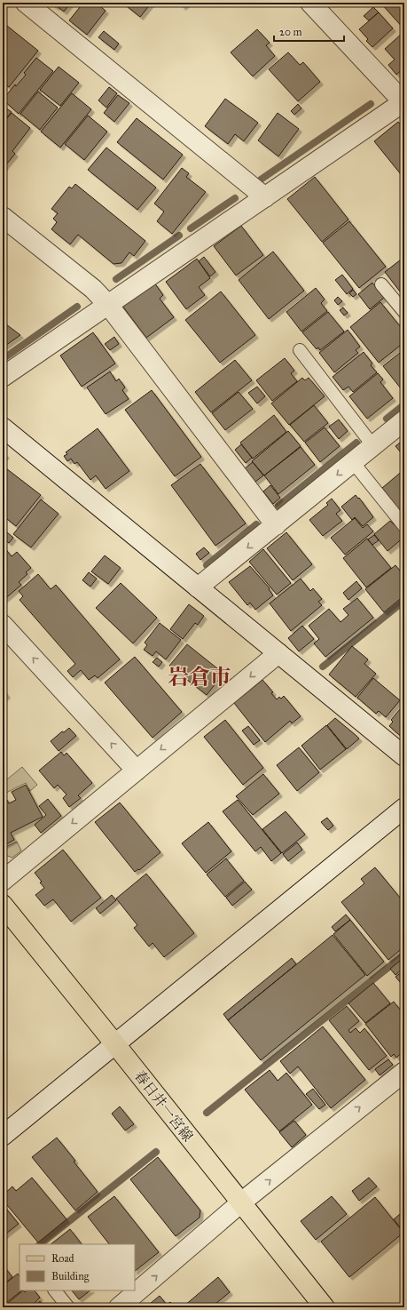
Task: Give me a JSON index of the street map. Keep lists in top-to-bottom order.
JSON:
{
  "streets": {
    "main road": ["春日井一宮線"]
  },
  "districts": ["岩倉市"],
  "legend": ["Road", "Building"],
  "scale_bar": "20 m"
}
